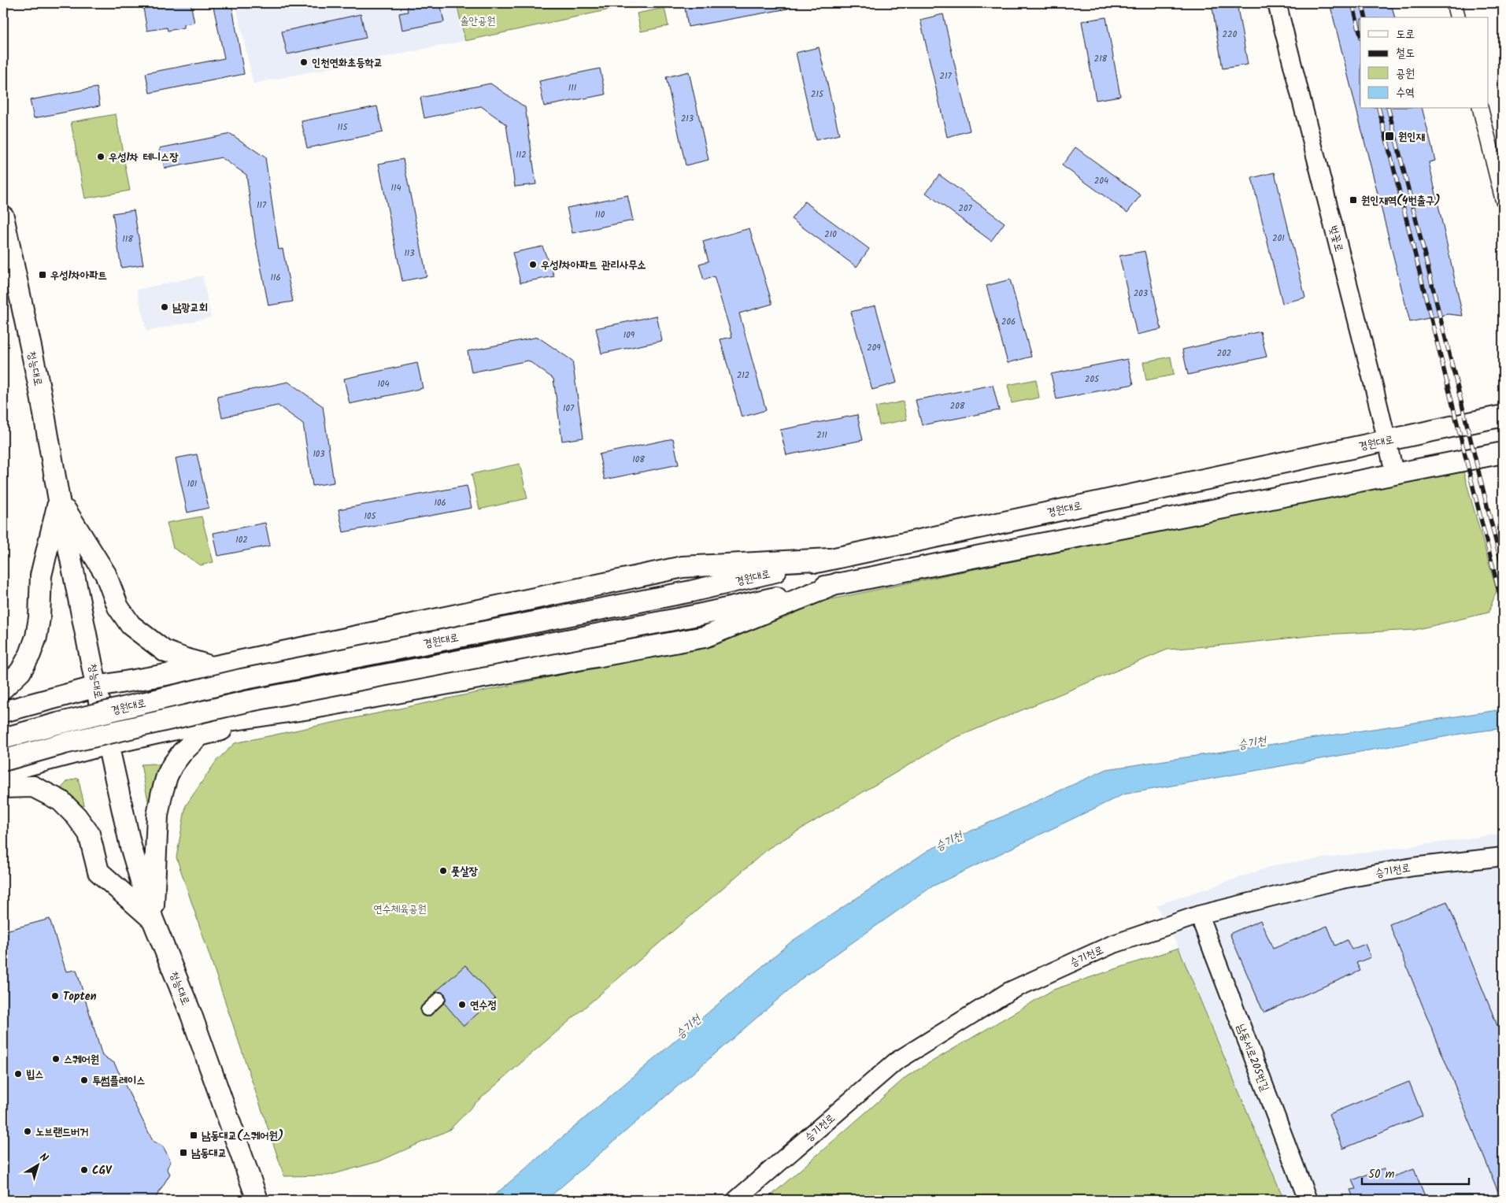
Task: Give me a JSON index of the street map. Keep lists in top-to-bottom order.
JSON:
{
  "streets": {
    "main road": ["청능대로", "경원대로"],
    "street": ["벚꽃로", "승기천로", "남동서로205번길"]
  },
  "crossings": [
    ["벚꽃로", "경원대로"],
    ["승기천로", "남동서로205번길"]
  ],
  "water": ["승기천"],
  "parks": ["솔안공원", "연수체육공원"],
  "places": {
    "other": [
      "인천연화초등학교",
      "우성1차 테니스장",
      "우성1차아파트 관리사무소",
      "남광교회",
      "풋살장",
      "Topten",
      "연수정",
      "스퀘어원",
      "빕스",
      "투썸플레이스",
      "노브랜드버거",
      "CGV"
    ],
    "transit": [
      "원인재",
      "원인재역(4번출구)",
      "우성1차아파트",
      "남동대교(스퀘어원)",
      "남동대교"
    ]
  },
  "house_numbers": [
    "220",
    "218",
    "217",
    "111",
    "215",
    "213",
    "115",
    "112",
    "204",
    "114",
    "117",
    "207",
    "110",
    "210",
    "201",
    "118",
    "113",
    "116",
    "203",
    "206",
    "109",
    "209",
    "202",
    "212",
    "205",
    "104",
    "208",
    "107",
    "211",
    "103",
    "108",
    "101",
    "106",
    "105",
    "102"
  ],
  "legend": [
    "도로",
    "철도",
    "공원",
    "수역"
  ],
  "scale_bar": "50 m",
  "north": "top right"
}
